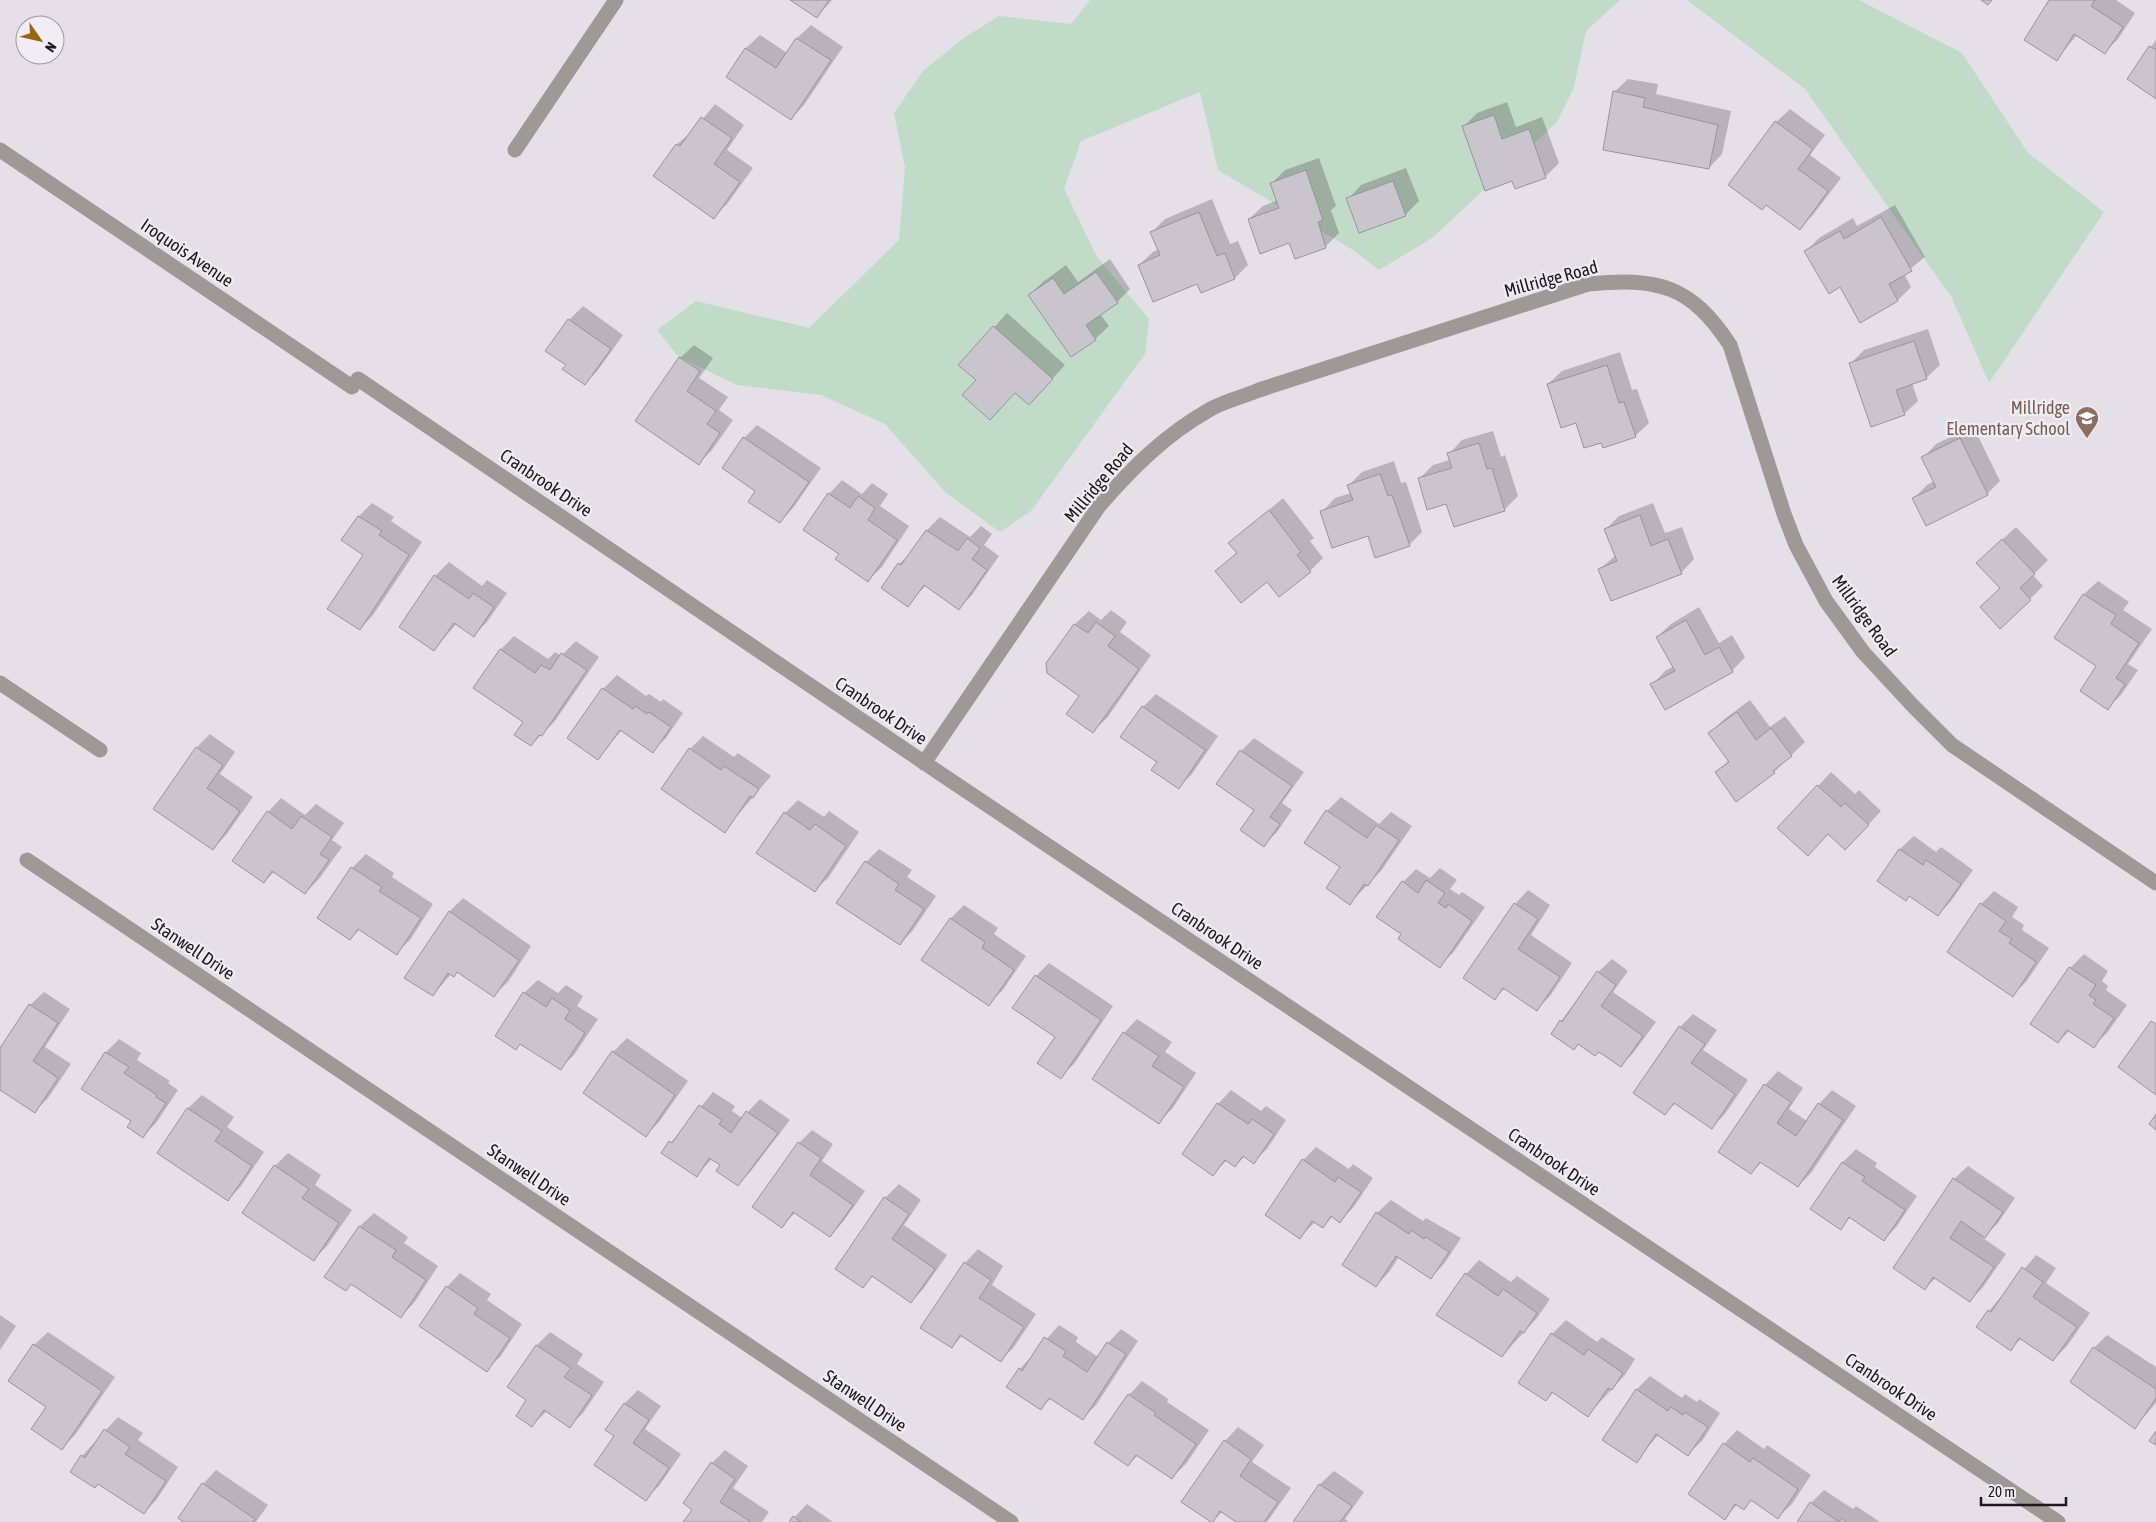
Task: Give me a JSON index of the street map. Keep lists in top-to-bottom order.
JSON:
{
  "streets": {
    "street": [
      "Iroquois Avenue",
      "Millridge Road",
      "Cranbrook Drive",
      "Stanwell Drive"
    ]
  },
  "crossings": [
    ["Iroquois Avenue", "Cranbrook Drive"],
    ["Millridge Road", "Cranbrook Drive"]
  ],
  "places": {
    "school or university": ["Millridge Elementary School"]
  },
  "scale_bar": "20 m",
  "north": "bottom right"
}
